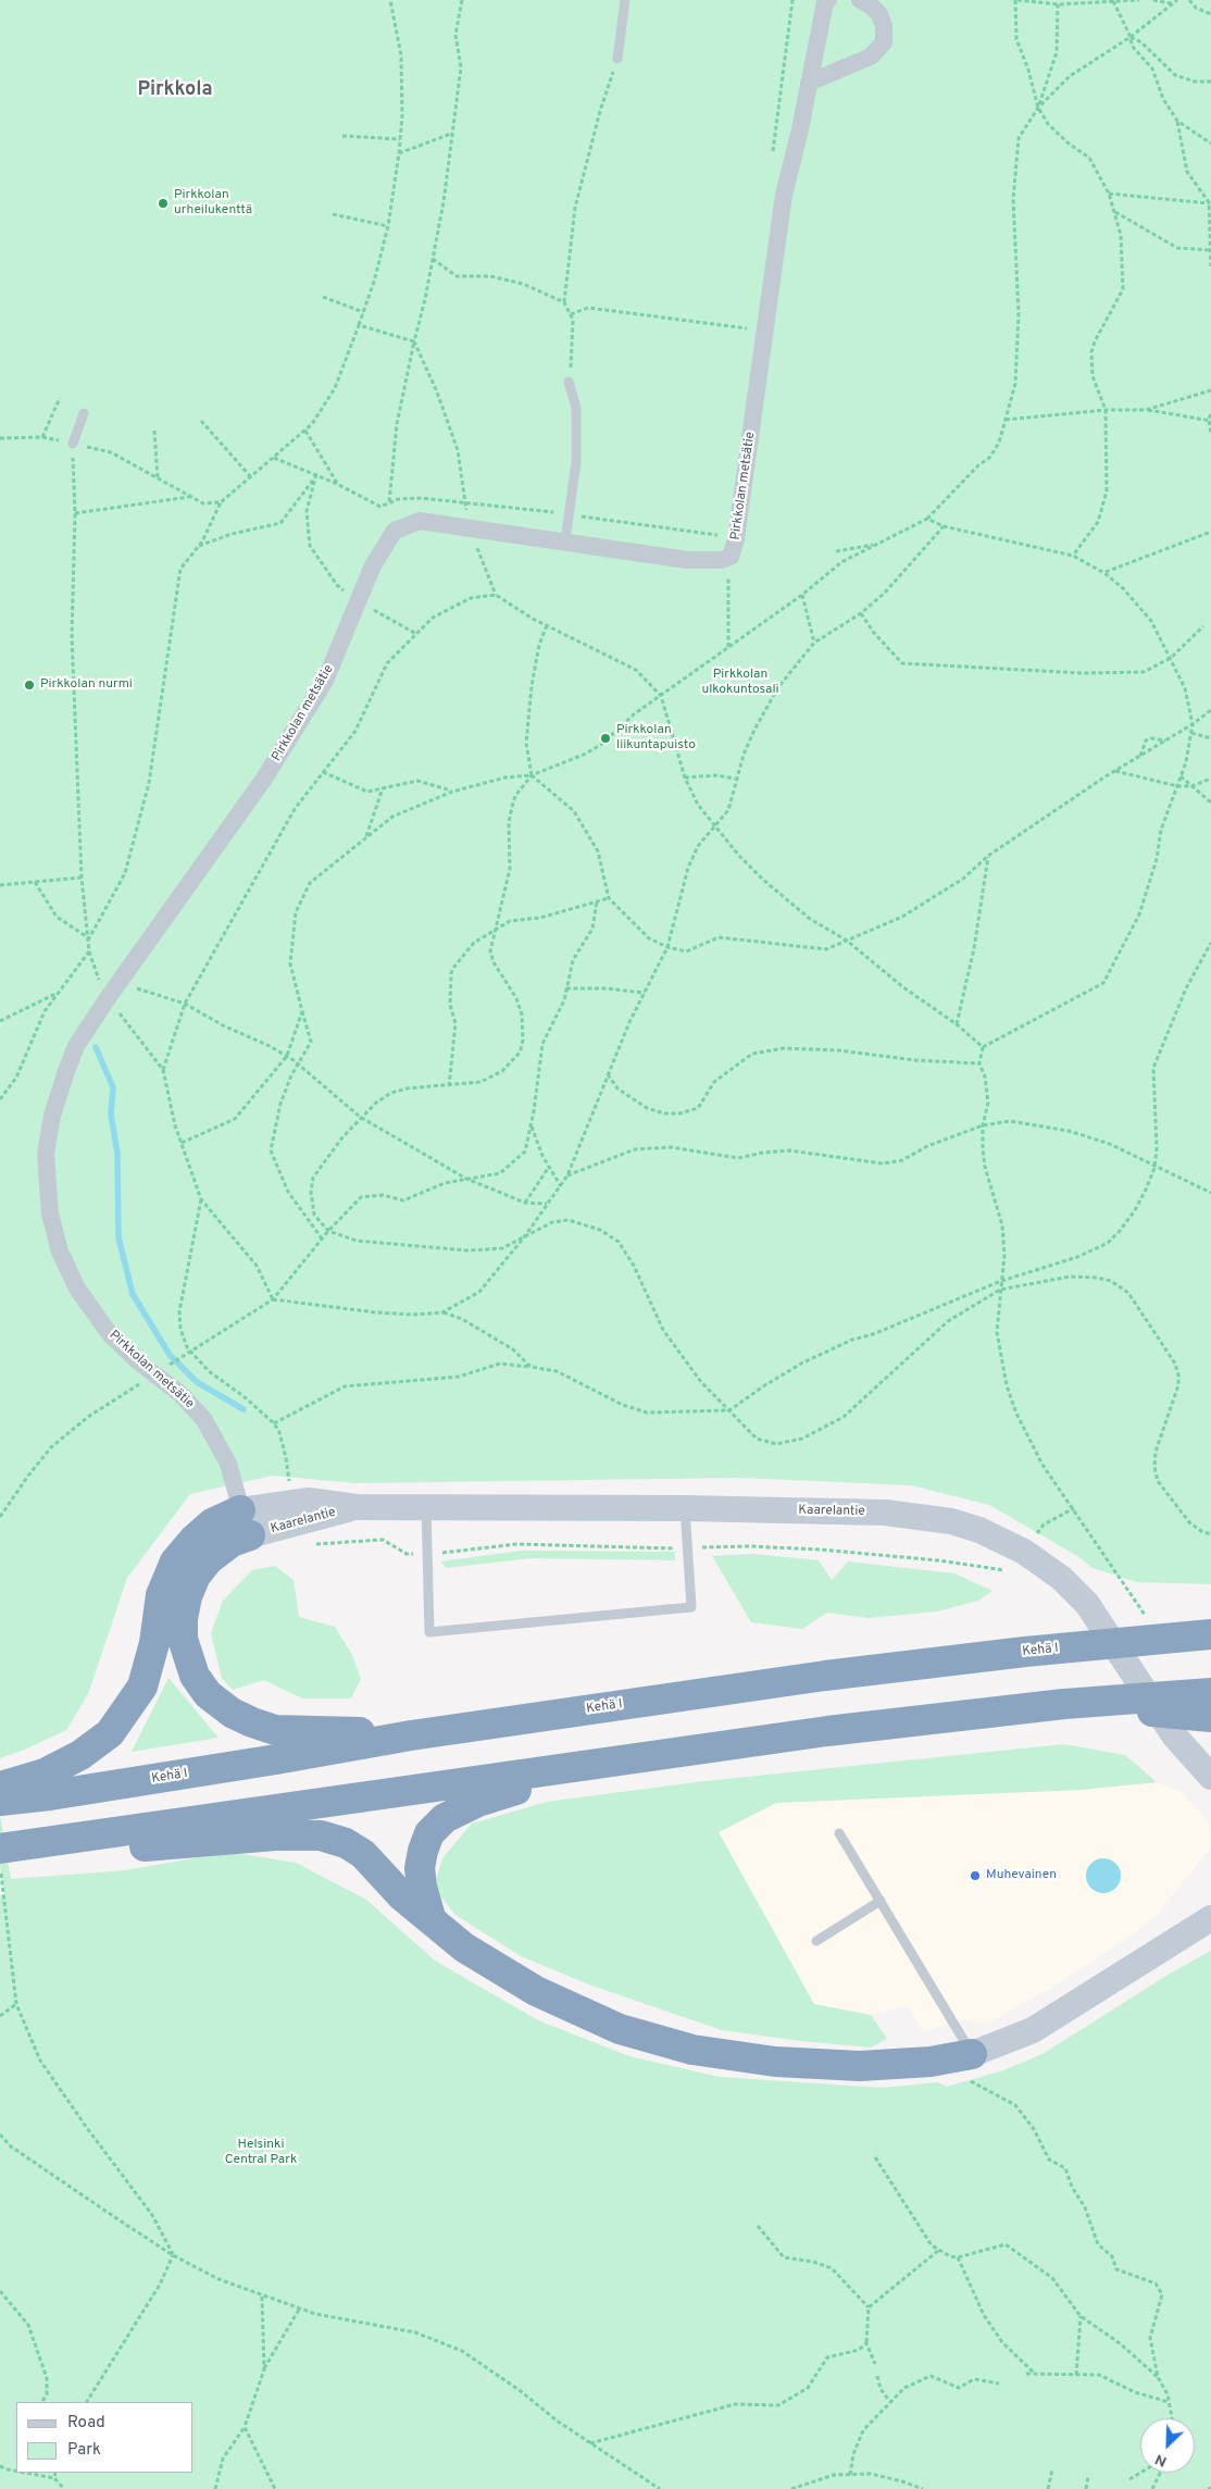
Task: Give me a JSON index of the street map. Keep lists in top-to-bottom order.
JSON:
{
  "streets": {
    "highway": ["Kehä I"],
    "main road": ["Kaarelantie"],
    "street": ["Pirkkolan metsätie"]
  },
  "crossings": [
    ["Pirkkolan metsätie", "Kaarelantie"]
  ],
  "districts": ["Pirkkola"],
  "parks": ["Pirkkolan ulkokuntosali", "Helsinki Central Park"],
  "places": [
    "Pirkkolan urheilukenttä",
    "Pirkkolan nurmi",
    "Pirkkolan liikuntapuisto",
    "Muhevainen"
  ],
  "legend": ["Road", "Park"],
  "north": "bottom left"
}
